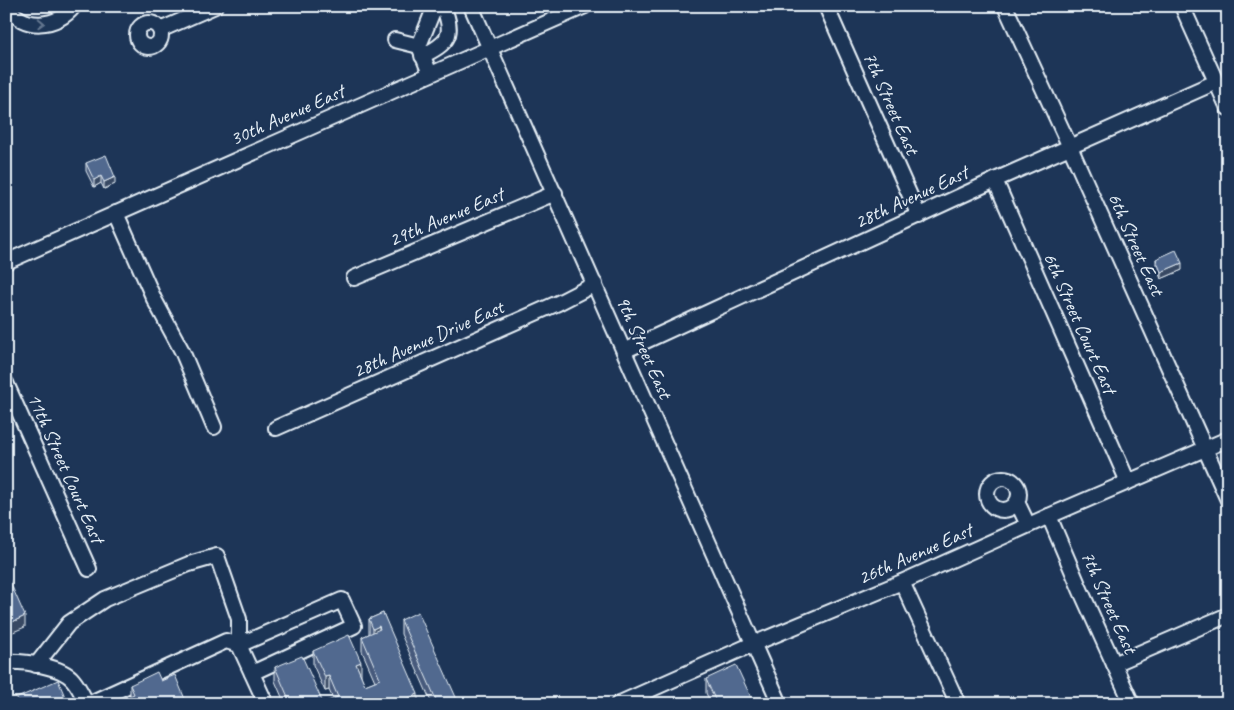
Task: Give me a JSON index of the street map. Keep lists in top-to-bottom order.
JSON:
{
  "streets": {
    "street": [
      "7th Street East",
      "30th Avenue East",
      "28th Avenue East",
      "29th Avenue East",
      "6th Street East",
      "6th Street Court East",
      "28th Avenue Drive East",
      "9th Street East",
      "11th Street Court East",
      "26th Avenue East"
    ]
  },
  "crossings": [
    ["7th Street East", "28th Avenue East"],
    ["7th Street East", "26th Avenue East"],
    ["30th Avenue East", "9th Street East"],
    ["28th Avenue East", "6th Street East"],
    ["28th Avenue East", "6th Street Court East"],
    ["28th Avenue East", "9th Street East"],
    ["29th Avenue East", "9th Street East"],
    ["6th Street East", "26th Avenue East"],
    ["6th Street Court East", "26th Avenue East"],
    ["28th Avenue Drive East", "9th Street East"],
    ["9th Street East", "26th Avenue East"]
  ]
}
